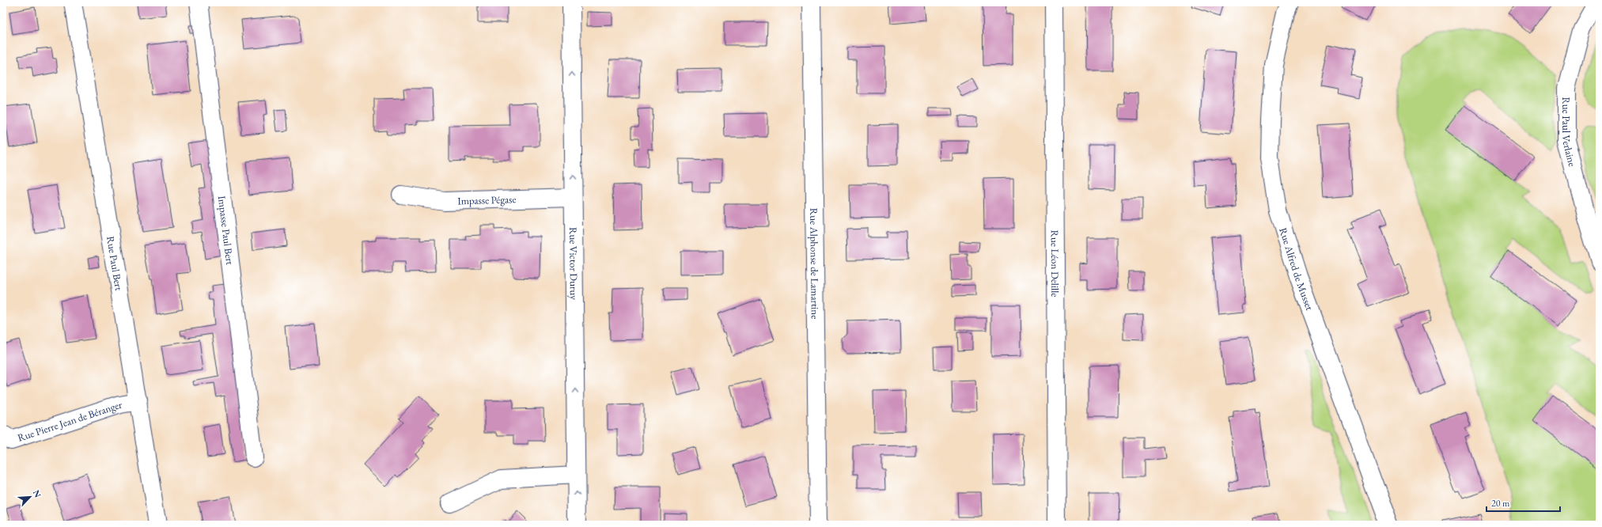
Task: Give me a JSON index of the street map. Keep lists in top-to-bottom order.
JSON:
{
  "streets": {
    "street": [
      "Rue Paul Verlaine",
      "Impasse Pégase",
      "Impasse Paul Bert",
      "Rue Paul Bert",
      "Rue Victor Duruy",
      "Rue Alphonse de Lamartine",
      "Rue Léon Delille",
      "Rue Alfred de Musset",
      "Rue Pierre Jean de Béranger"
    ]
  },
  "crossings": [
    ["Impasse Pégase", "Rue Victor Duruy"],
    ["Rue Paul Bert", "Rue Pierre Jean de Béranger"]
  ],
  "one_way": ["Rue Victor Duruy"],
  "scale_bar": "20 m",
  "north": "top right"
}
